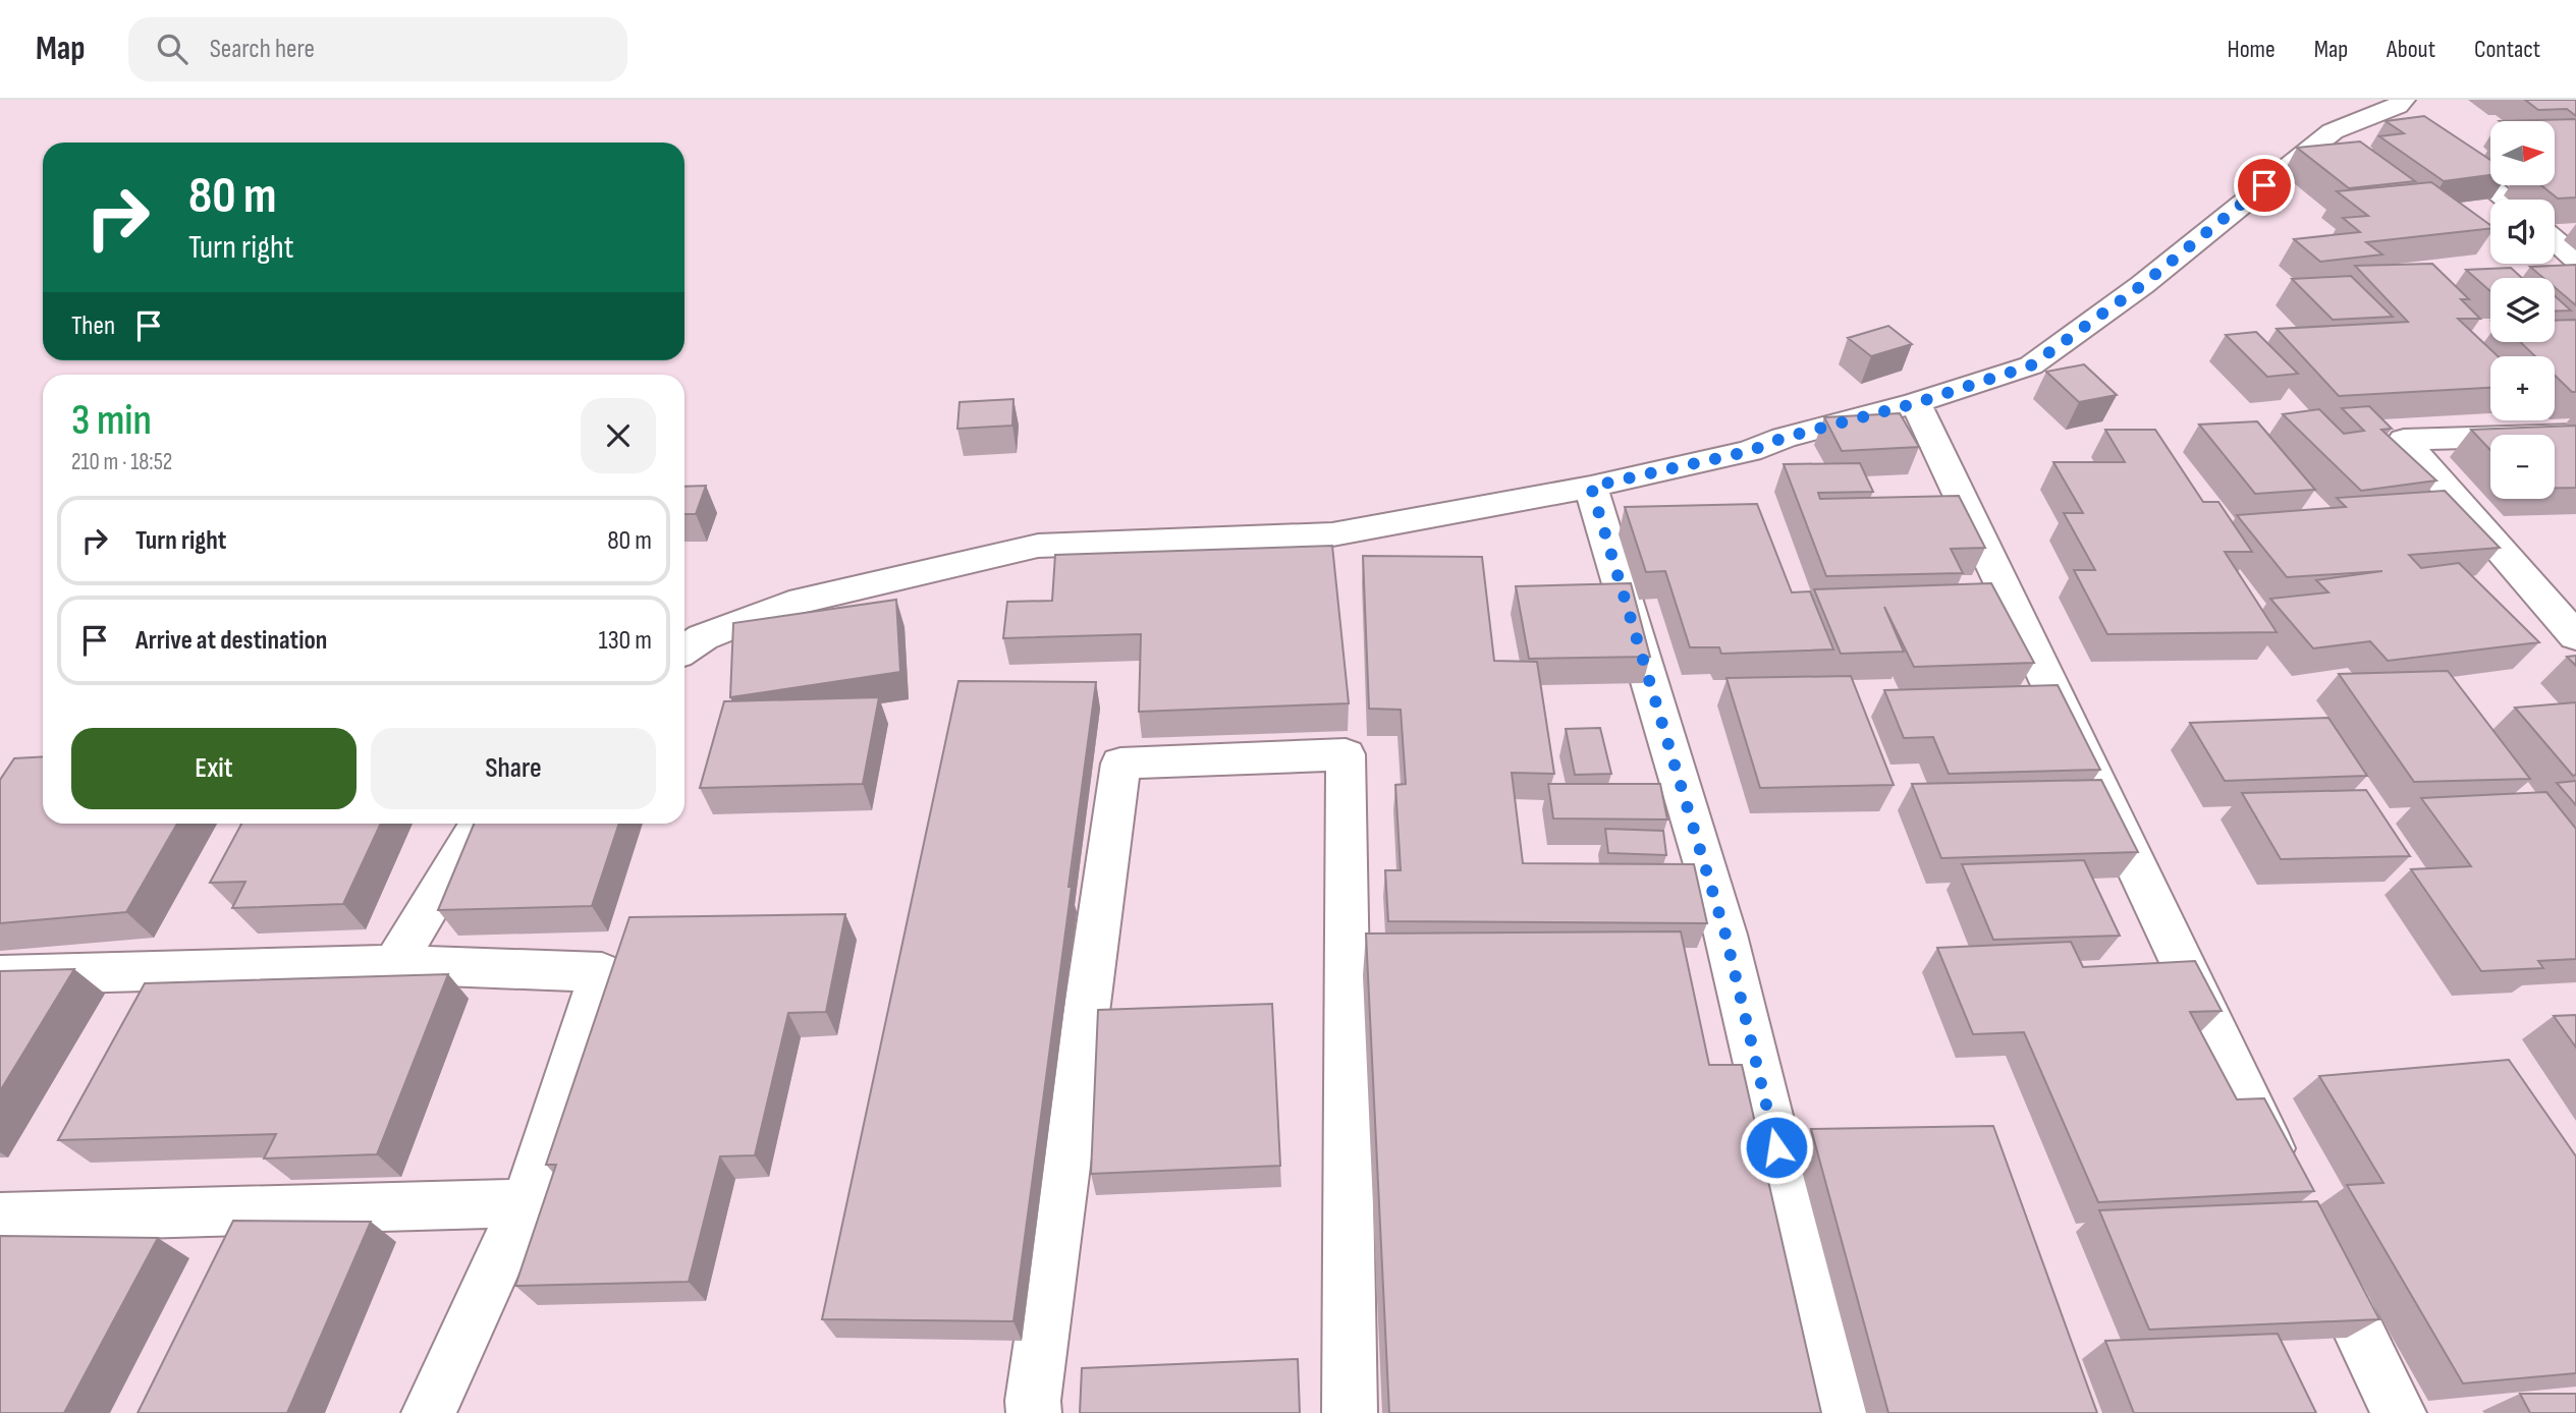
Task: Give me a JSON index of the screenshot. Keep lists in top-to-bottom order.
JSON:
{
  "north": "right",
  "page": {
    "header": "Map",
    "search": "Search here",
    "nav": [
      "Home",
      "Map",
      "About",
      "Contact"
    ],
    "map_buttons": ["+", "−"],
    "turn": ["80 m", "Turn right"],
    "then": "Then",
    "heading": ["3 min", "210 m · 18:52"],
    "list": [
      {
        "name": "Turn right",
        "value": "80 m"
      },
      {
        "name": "Arrive at destination",
        "value": "130 m"
      }
    ],
    "buttons": ["Exit", "Share"]
  }
}
